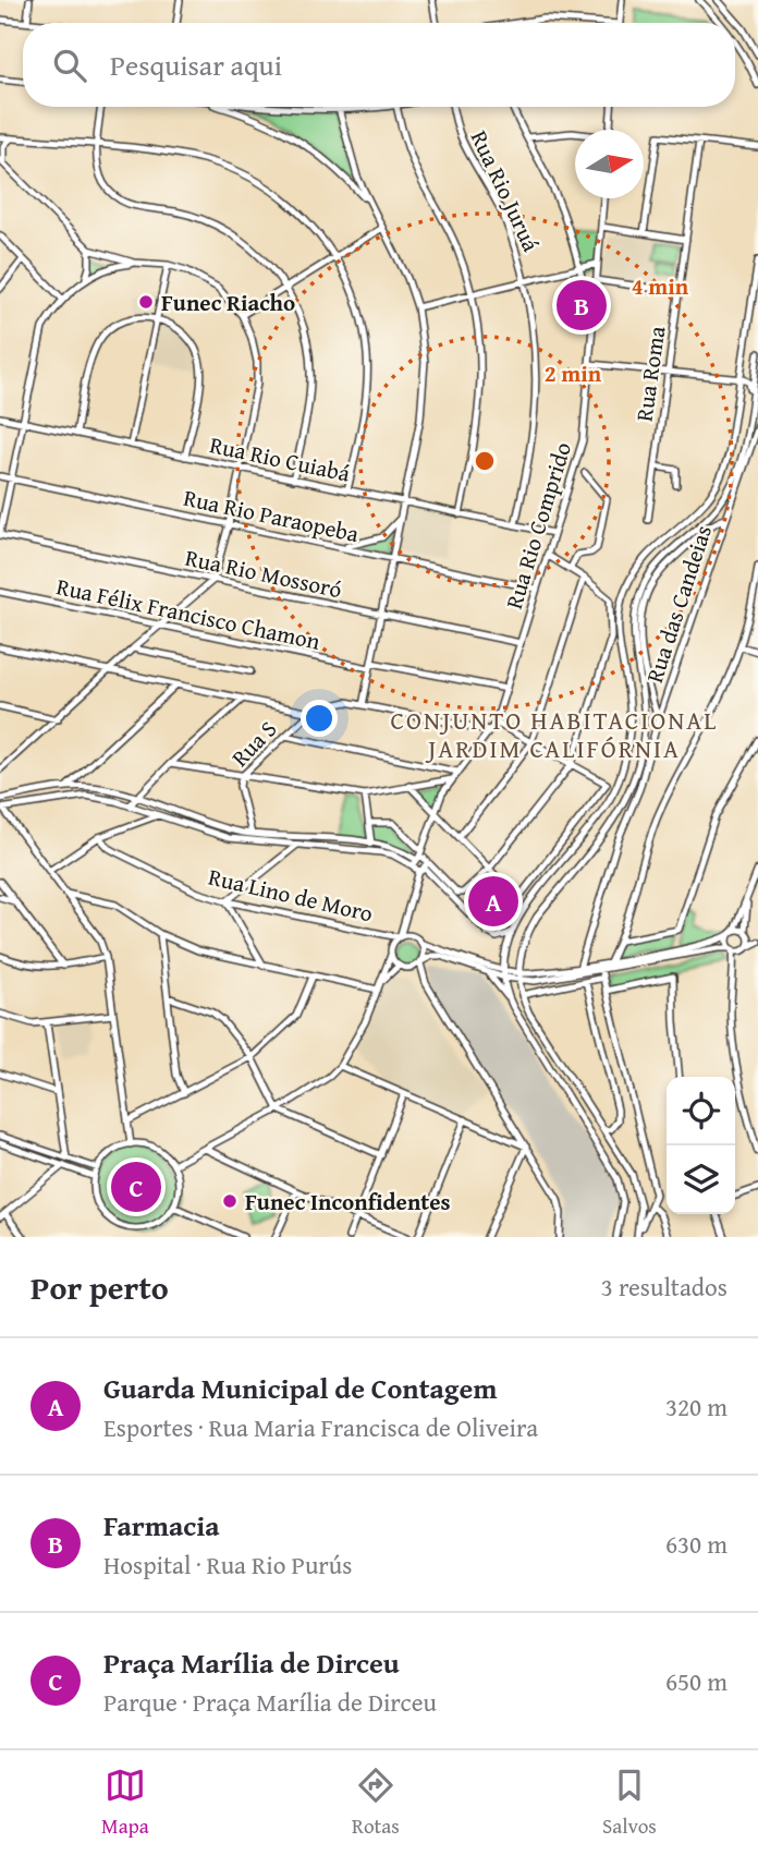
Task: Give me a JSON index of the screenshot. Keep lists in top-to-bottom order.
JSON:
{
  "streets": {
    "street": [
      "Rua Rio Juruá",
      "Rua Roma",
      "Rua Rio Cuiabá",
      "Rua Rio Paraopeba",
      "Rua Rio Comprido",
      "Rua Rio Mossoró",
      "Rua das Candeias",
      "Rua Félix Francisco Chamon",
      "Rua S",
      "Rua Lino de Moro"
    ]
  },
  "crossings": [
    ["Rua Rio Juruá", "Rua Rio Cuiabá"],
    ["Rua Rio Cuiabá", "Rua Rio Comprido"],
    ["Rua Rio Paraopeba", "Rua Rio Comprido"],
    ["Rua Rio Comprido", "Rua Rio Mossoró"],
    ["Rua Rio Comprido", "Rua Félix Francisco Chamon"],
    ["Rua Rio Comprido", "Rua S"],
    ["Rua Rio Comprido", "Rua Lino de Moro"]
  ],
  "districts": ["CONJUNTO HABITACIONAL JARDIM CALIFÓRNIA"],
  "places": ["Funec Riacho", "Funec Inconfidentes"],
  "north": "right",
  "page": {
    "search": "Pesquisar aqui",
    "pins": ["B", "A", "C"],
    "heading": ["Por perto", "3 resultados"],
    "list": [
      {
        "mark": "A",
        "name": "Guarda Municipal de Contagem",
        "note": "Esportes · Rua Maria Francisca de Oliveira",
        "value": "320 m"
      },
      {
        "mark": "B",
        "name": "Farmacia",
        "note": "Hospital · Rua Rio Purús",
        "value": "630 m"
      },
      {
        "mark": "C",
        "name": "Praça Marília de Dirceu",
        "note": "Parque · Praça Marília de Dirceu",
        "value": "650 m"
      }
    ],
    "nav": ["Mapa", "Rotas", "Salvos"]
  },
  "rings": ["4 min", "2 min"]
}
